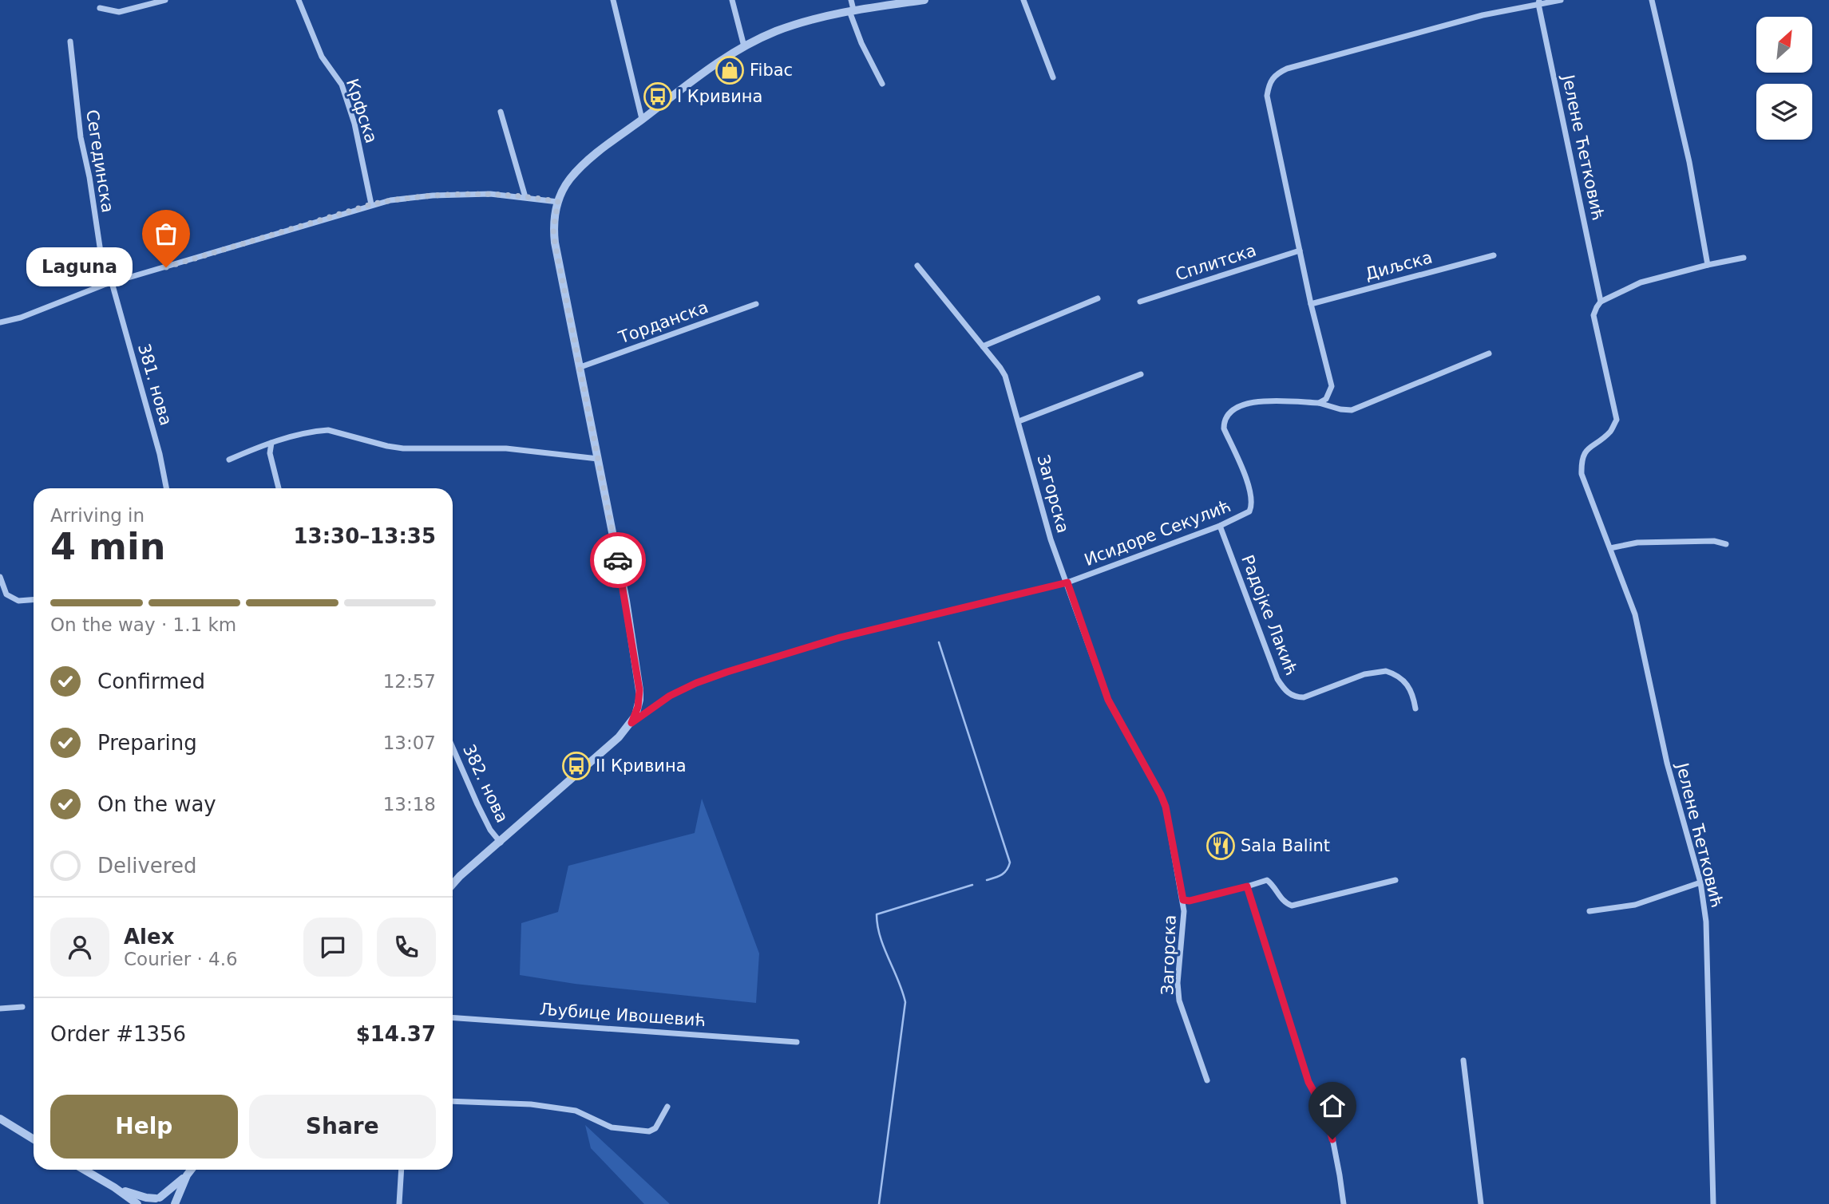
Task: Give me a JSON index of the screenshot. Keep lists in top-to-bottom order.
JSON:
{
  "streets": {
    "street": [
      "Крфска",
      "Јелене Ћетковић",
      "Сегединска",
      "Сплитска",
      "Диљска",
      "Торданска",
      "381. нова",
      "Загорска",
      "Исидоре Секулић",
      "Радојке Лакић",
      "382. нова",
      "Љубице Ивошевић"
    ]
  },
  "crossings": [
    ["Сегединска", "381. нова"],
    ["Загорска", "Исидоре Секулић"],
    ["Исидоре Секулић", "Радојке Лакић"]
  ],
  "places": {
    "shop": ["Fibac"],
    "bus stop": ["I Кривина", "II Кривина"],
    "other": ["Laguna"],
    "restaurant": ["Sala Balint"]
  },
  "north": "top right",
  "page": {
    "bubble": "Laguna",
    "heading": ["4 min", "Arriving in", "13:30–13:35"],
    "panel": [
      "Alex",
      "Courier · 4.6",
      "Order #1356",
      "$14.37"
    ],
    "bar": "On the way · 1.1 km",
    "list": [
      ["Confirmed", "12:57"],
      ["Preparing", "13:07"],
      ["On the way", "13:18"],
      "Delivered"
    ],
    "buttons": ["Help", "Share"]
  }
}
